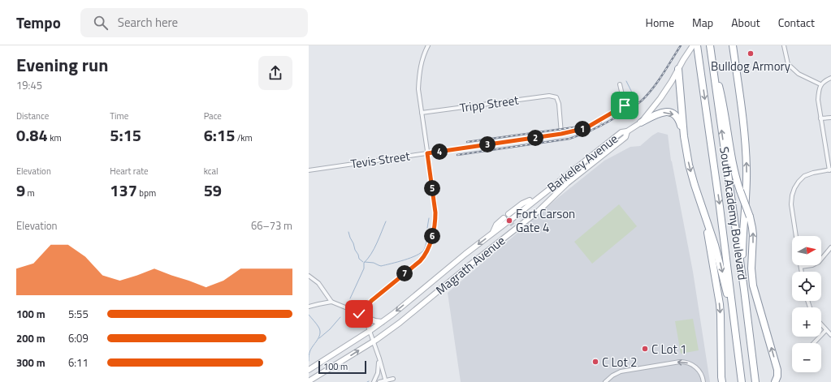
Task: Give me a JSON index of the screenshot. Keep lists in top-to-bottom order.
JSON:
{
  "streets": {
    "highway": ["South Academy Boulevard"],
    "main road": ["Barkeley Avenue", "Magrath Avenue"],
    "street": ["Tripp Street", "Tevis Street"]
  },
  "crossings": [
    ["Tripp Street", "Tevis Street"],
    ["Barkeley Avenue", "Magrath Avenue"]
  ],
  "places": [
    "Bulldog Armory",
    "Fort Carson Gate 4",
    "C Lot 1",
    "C Lot 2"
  ],
  "scale_bar": "100 m",
  "north": "right",
  "page": {
    "header": "Tempo",
    "search": "Search here",
    "nav": [
      "Home",
      "Map",
      "About",
      "Contact"
    ],
    "heading": ["Evening run", "19:45"],
    "stats": [
      ["Distance", "0.84 km"],
      ["Time", "5:15"],
      ["Pace", "6:15 /km"],
      ["Elevation", "9 m"],
      ["Heart rate", "137 bpm"],
      ["kcal", "59"]
    ],
    "pins": [
      "1",
      "2",
      "3",
      "4",
      "5",
      "6",
      "7"
    ],
    "chart": ["Elevation", "66–73 m"],
    "map_buttons": ["+", "−"],
    "list": [
      {
        "name": "100 m",
        "note": "5:55"
      },
      {
        "name": "200 m",
        "note": "6:09"
      },
      {
        "name": "300 m",
        "note": "6:11"
      }
    ],
    "scale": "100 m"
  }
}
